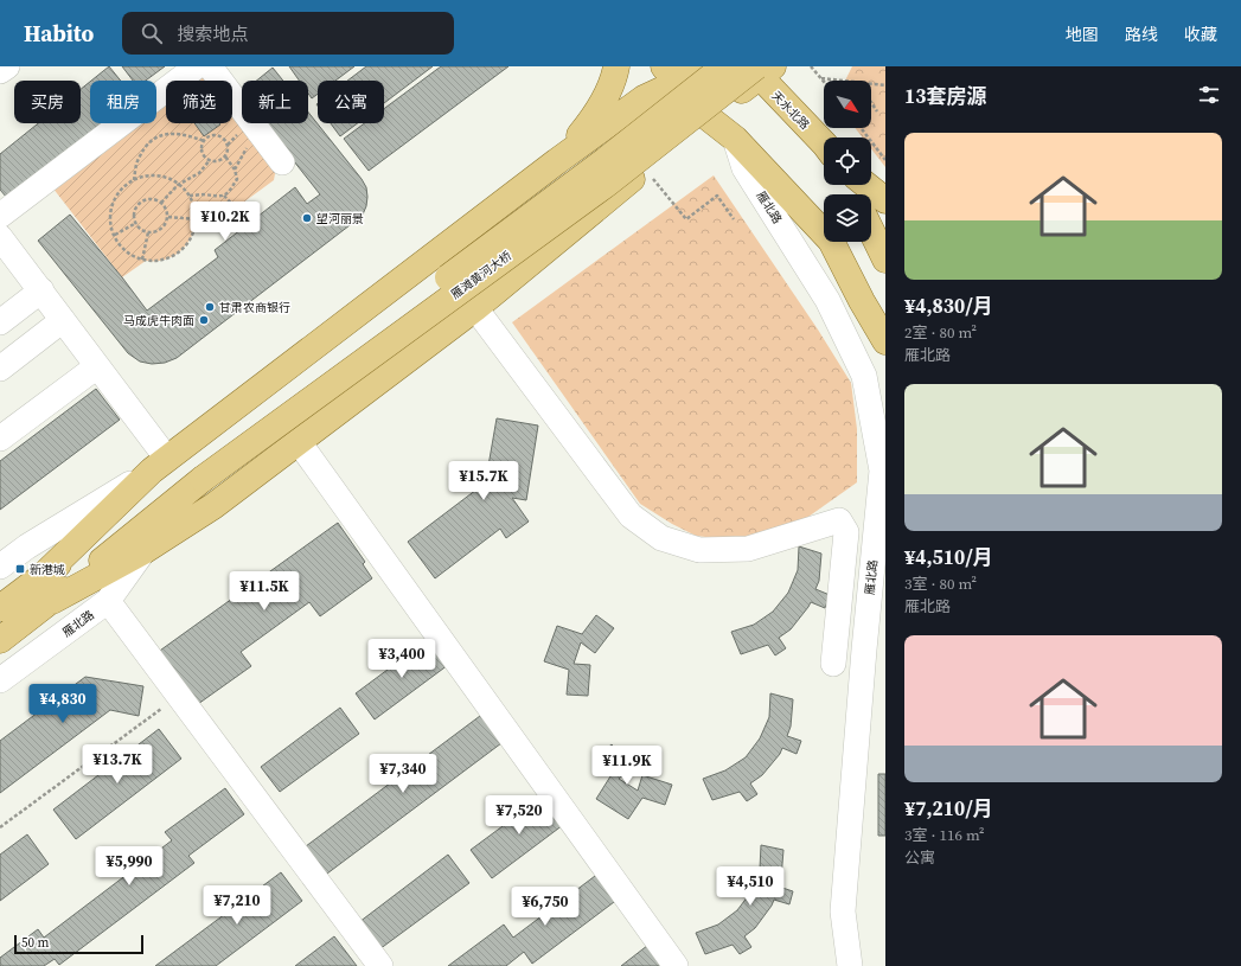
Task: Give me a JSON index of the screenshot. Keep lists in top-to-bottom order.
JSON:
{
  "streets": {
    "main road": ["天水北路", "雁滩黄河大桥"],
    "street": ["雁北路"]
  },
  "crossings": [
    ["天水北路", "雁滩黄河大桥"]
  ],
  "places": {
    "other": ["望河丽景", "甘肃农商银行", "马成虎牛肉面"],
    "transit": ["新港城"]
  },
  "scale_bar": "50 m",
  "north": "bottom right",
  "page": {
    "header": "Habito",
    "search": "搜索地点",
    "nav": ["地图", "路线", "收藏"],
    "heading": "13套房源",
    "chip": [
      "买房",
      "租房",
      "筛选",
      "新上",
      "公寓"
    ],
    "list": [
      {
        "name": "¥4,830/月",
        "note": "2室 · 80 m² · 雁北路"
      },
      {
        "name": "¥4,510/月",
        "note": "3室 · 80 m² · 雁北路"
      },
      {
        "name": "¥7,210/月",
        "note": "3室 · 116 m² · 公寓"
      }
    ],
    "price": [
      "¥10.2K",
      "¥15.7K",
      "¥11.5K",
      "¥3,400",
      "¥4,830",
      "¥13.7K",
      "¥11.9K",
      "¥7,340",
      "¥7,520",
      "¥5,990",
      "¥4,510",
      "¥7,210",
      "¥6,750"
    ],
    "scale": "50 m"
  }
}
